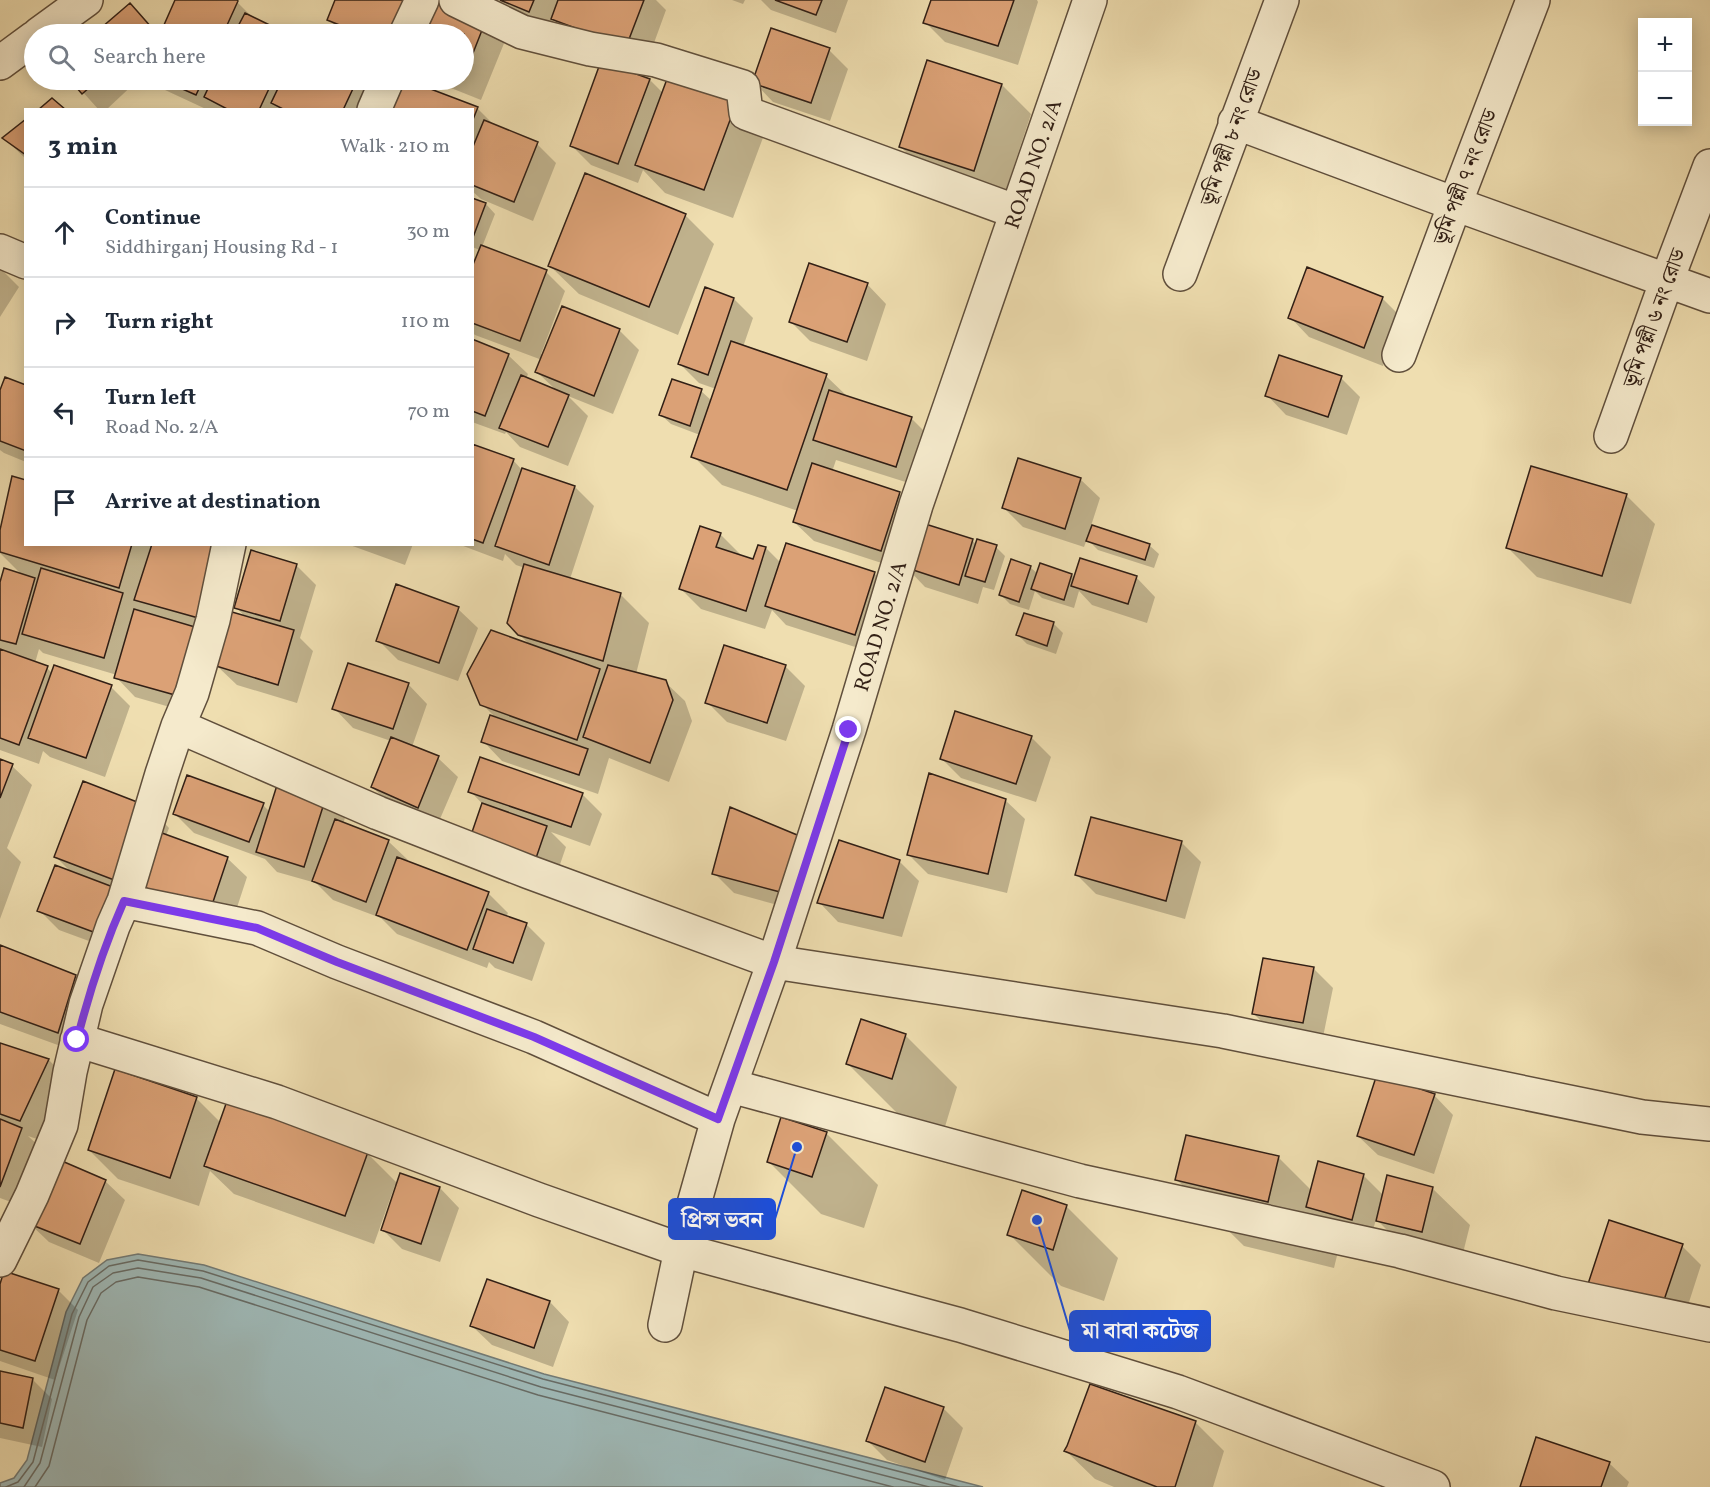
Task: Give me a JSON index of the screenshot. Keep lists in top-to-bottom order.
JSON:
{
  "streets": {
    "street": [
      "ভূমি পল্লী ৮ নং রোড",
      "ROAD NO. 2/A",
      "ভূমি পল্লী ৭ নং রোড",
      "ভূমি পল্লী ৬ নং রোড"
    ]
  },
  "places": ["প্রিন্স ভবন", "মা বাবা কটেজ"],
  "page": {
    "map_buttons": ["+", "−"],
    "search": "Search here",
    "heading": ["3 min", "Walk · 210 m"],
    "list": [
      ["Continue", "Siddhirganj Housing Rd - 1", "30 m"],
      ["Turn right", "110 m"],
      ["Turn left", "Road No. 2/A", "70 m"],
      "Arrive at destination"
    ]
  }
}
